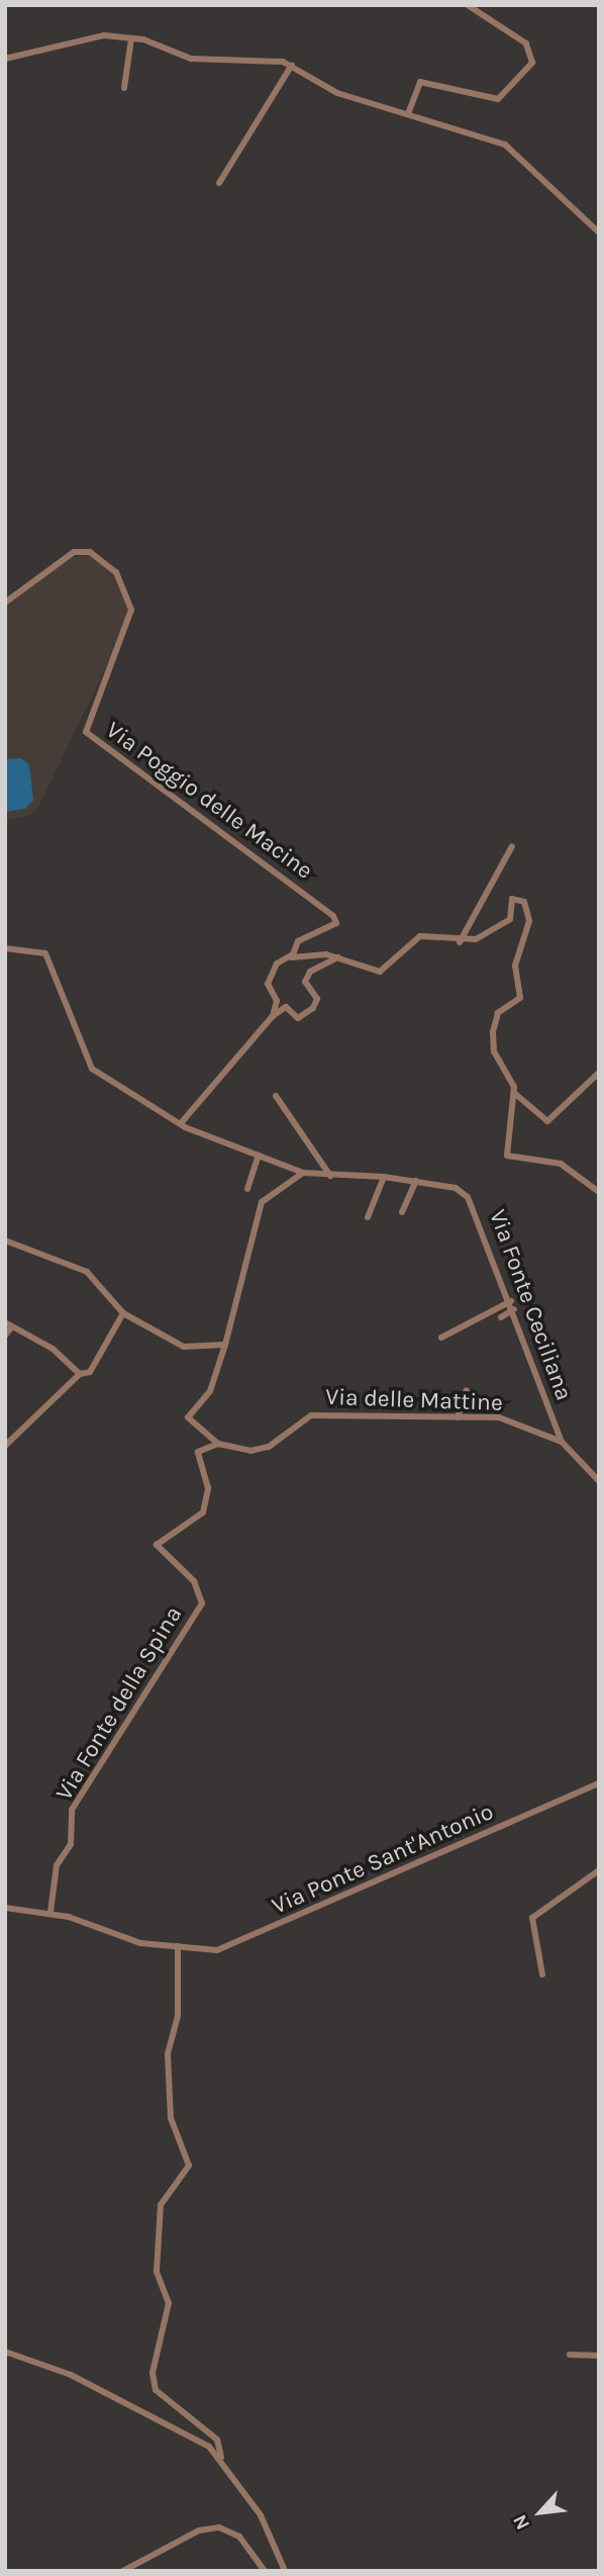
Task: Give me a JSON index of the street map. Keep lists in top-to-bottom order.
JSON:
{
  "streets": {
    "street": [
      "Via Poggio delle Macine",
      "Via Fonte Ceciliana",
      "Via delle Mattine",
      "Via Fonte della Spina",
      "Via Ponte Sant'Antonio"
    ]
  },
  "crossings": [
    ["Via Fonte Ceciliana", "Via delle Mattine"],
    ["Via delle Mattine", "Via Fonte della Spina"],
    ["Via Fonte della Spina", "Via Ponte Sant'Antonio"]
  ],
  "north": "bottom left"
}
